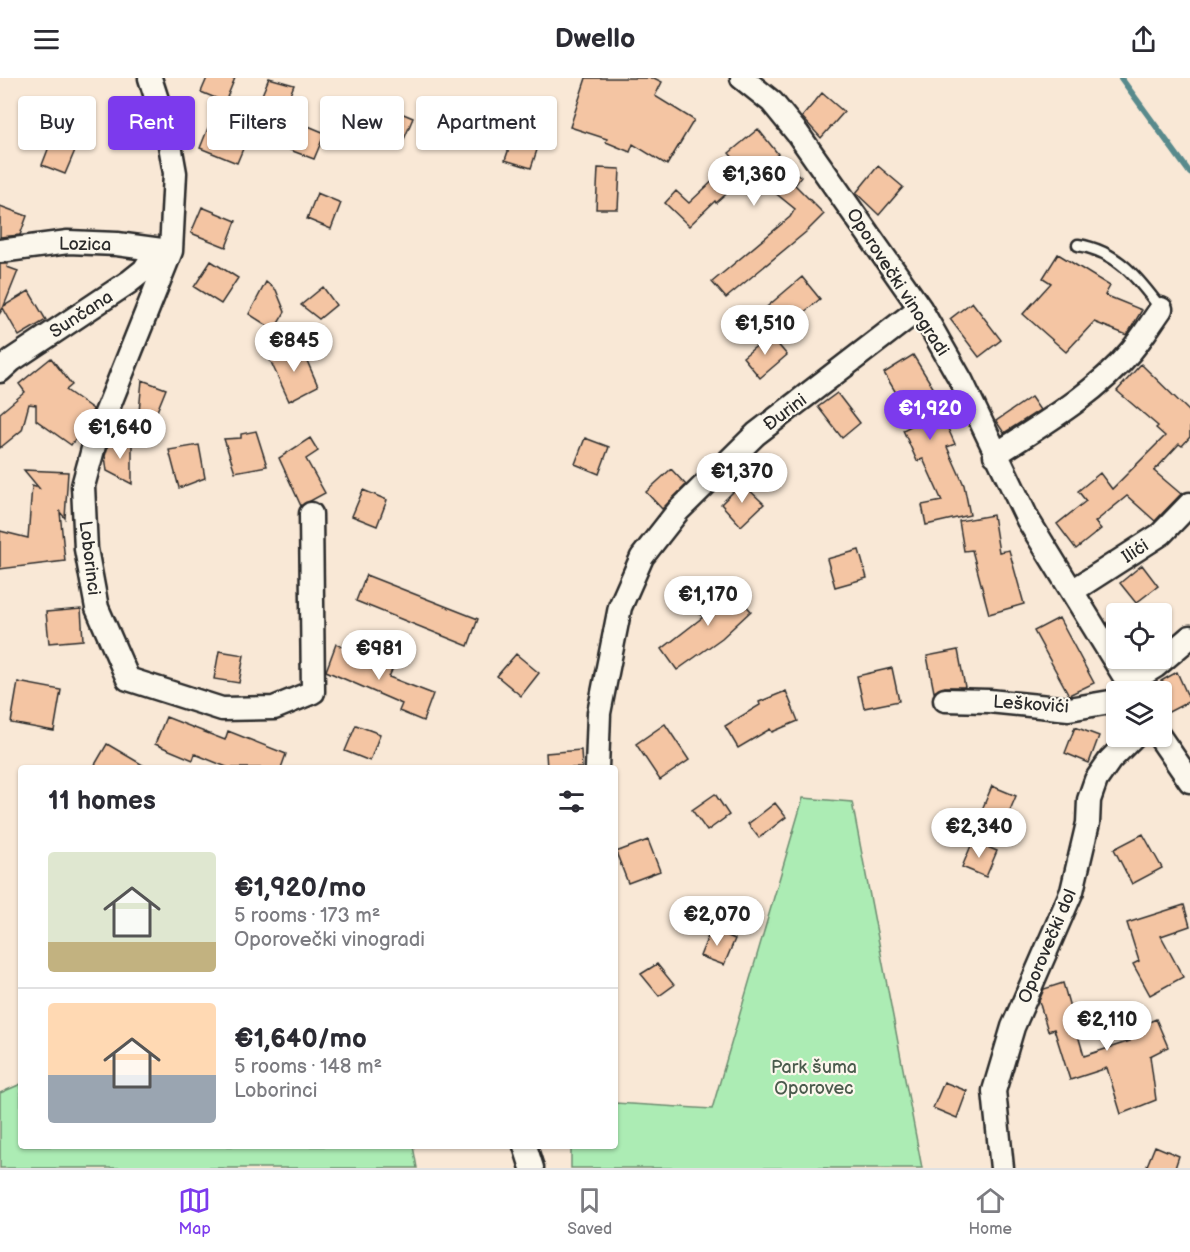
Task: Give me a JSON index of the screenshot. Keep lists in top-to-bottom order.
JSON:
{
  "streets": {
    "street": [
      "Lozica",
      "Oporovečki vinogradi",
      "Sunčana",
      "Đurini",
      "Ilići",
      "Loborinci",
      "Leškovići",
      "Oporovečki dol"
    ]
  },
  "crossings": [
    ["Lozica", "Sunčana"],
    ["Lozica", "Loborinci"],
    ["Oporovečki vinogradi", "Đurini"],
    ["Oporovečki vinogradi", "Ilići"],
    ["Sunčana", "Loborinci"]
  ],
  "parks": ["Park šuma Oporovec"],
  "page": {
    "header": "Dwello",
    "chip": [
      "Buy",
      "Rent",
      "Filters",
      "New",
      "Apartment"
    ],
    "price": [
      "€1,360",
      "€1,510",
      "€845",
      "€1,920",
      "€1,640",
      "€1,370",
      "€1,170",
      "€981",
      "€2,340",
      "€2,070",
      "€2,110"
    ],
    "heading": "11 homes",
    "list": [
      {
        "name": "€1,920/mo",
        "note": "5 rooms · 173 m² · Oporovečki vinogradi"
      },
      {
        "name": "€1,640/mo",
        "note": "5 rooms · 148 m² · Loborinci"
      }
    ],
    "tabs": ["Map", "Saved", "Home"]
  }
}
